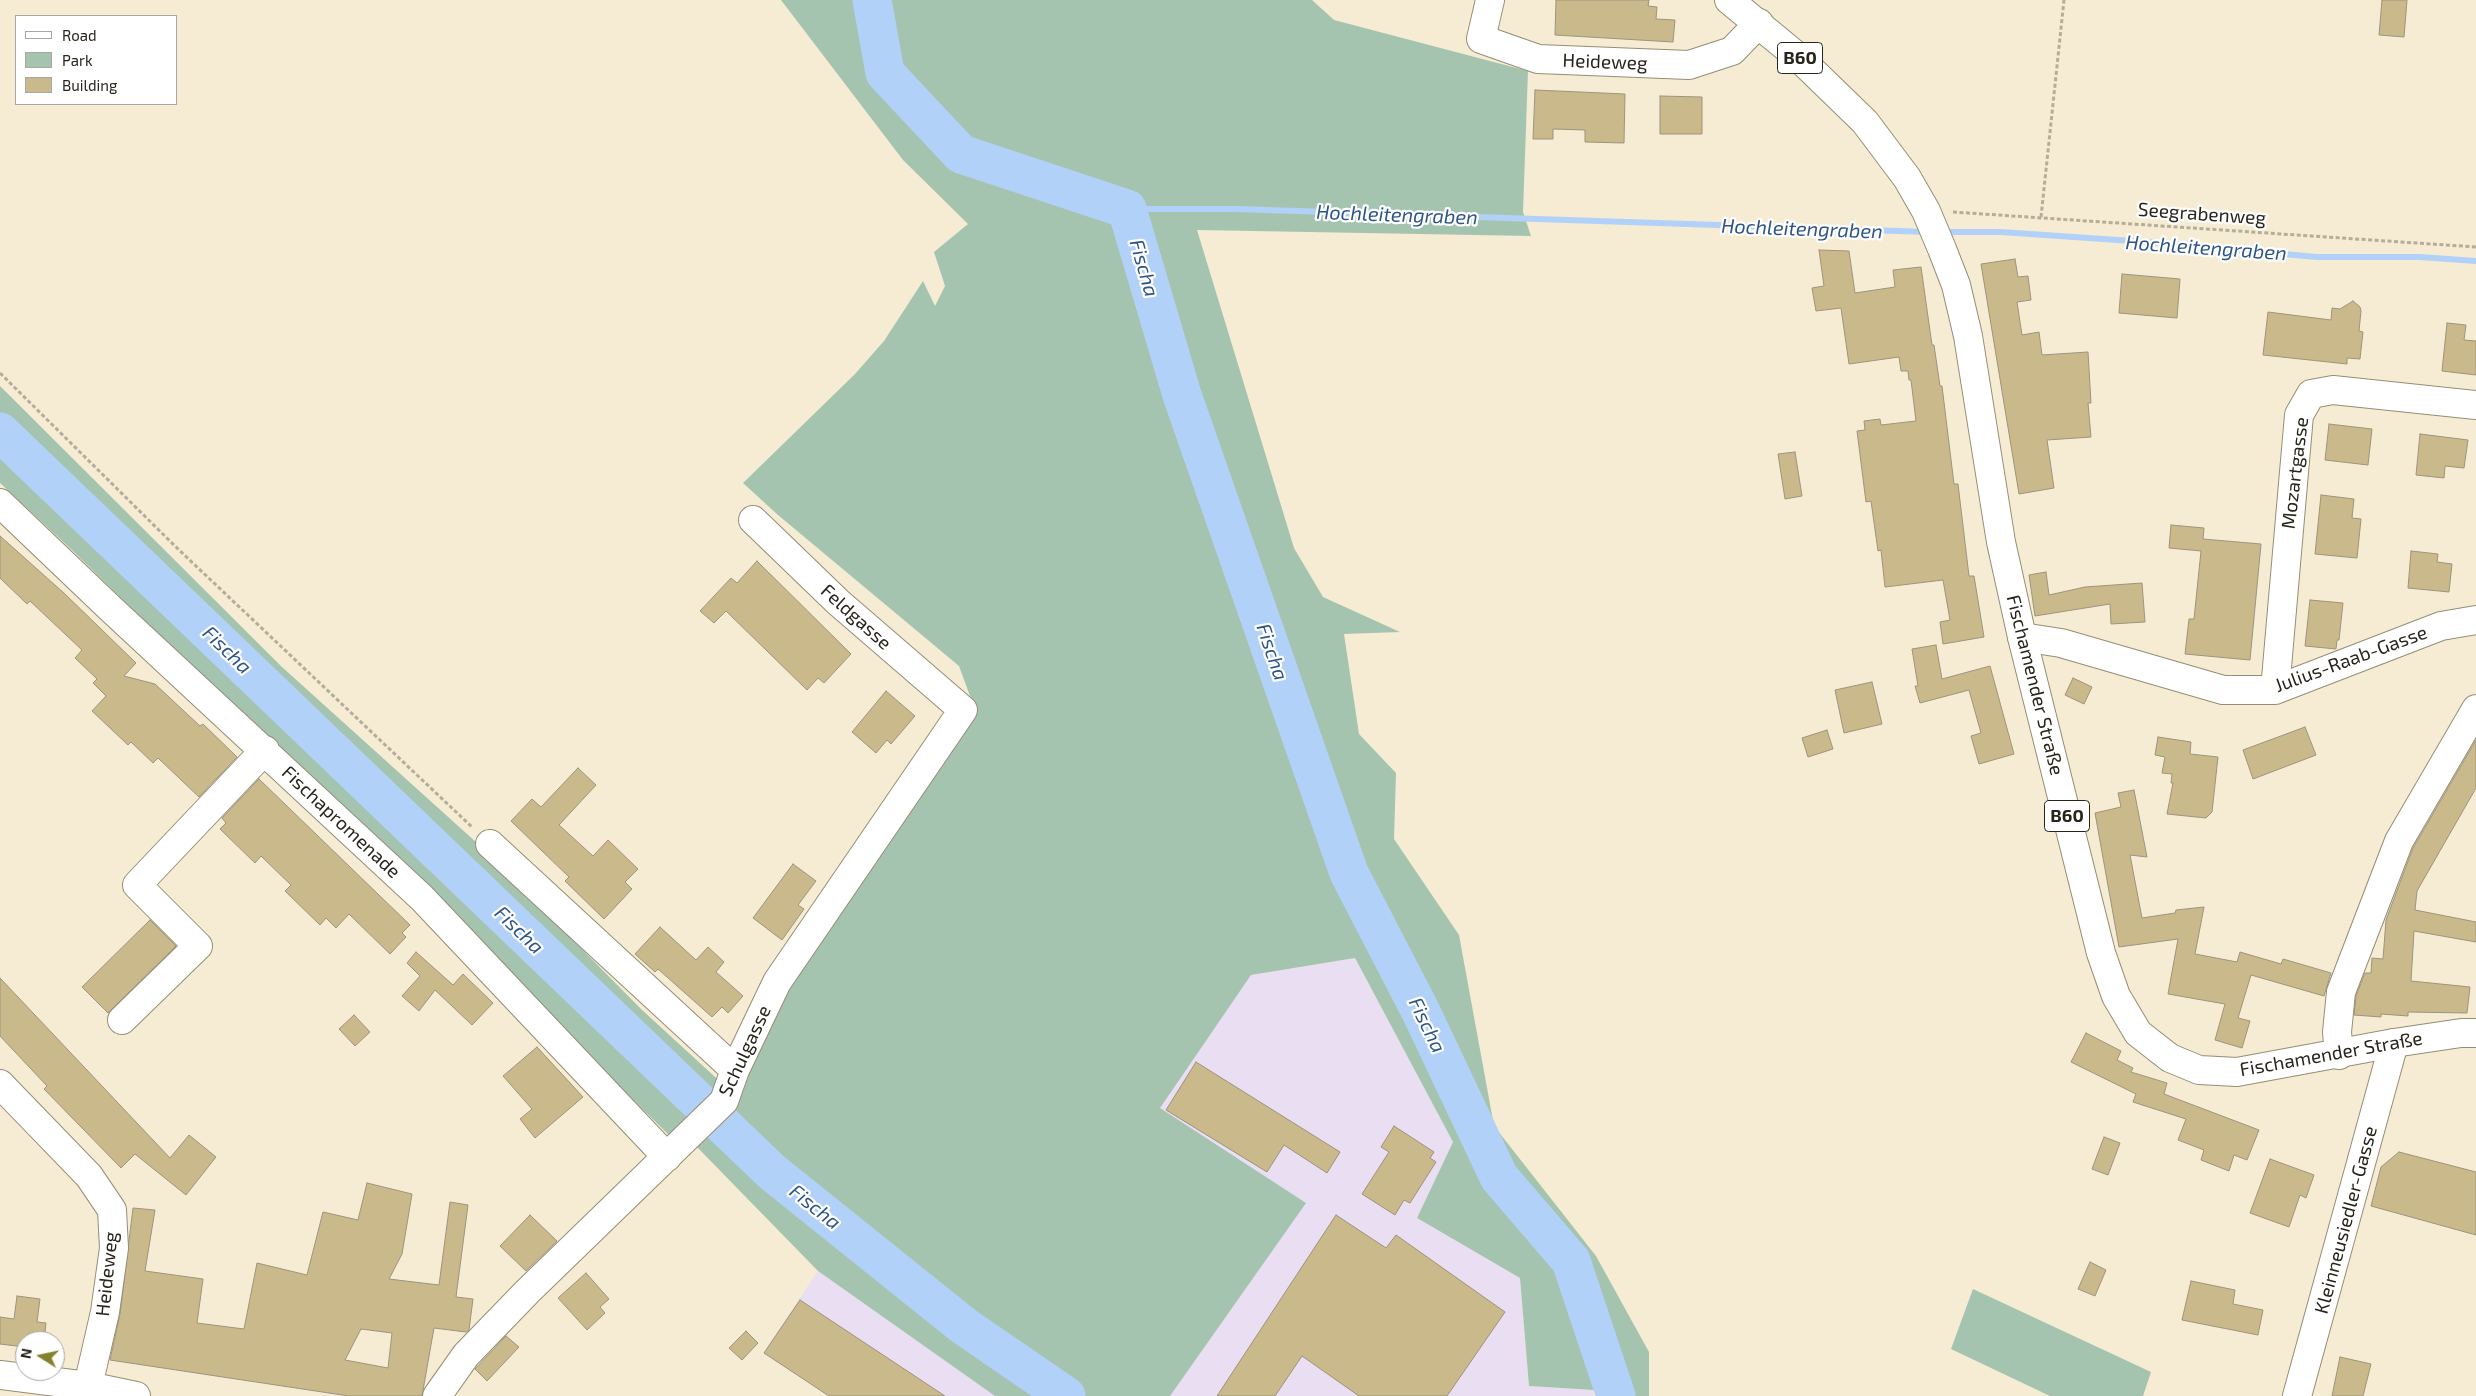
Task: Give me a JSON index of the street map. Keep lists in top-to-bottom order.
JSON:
{
  "streets": {
    "street": [
      "B60",
      "Heideweg",
      "Mozartgasse",
      "Feldgasse",
      "Julius-Raab-Gasse",
      "Fischamender Straße",
      "Fischapromenade",
      "Schulgasse",
      "Kleinneusiedler-Gasse"
    ],
    "path": ["Seegrabenweg"]
  },
  "crossings": [
    ["B60", "Heideweg"],
    ["B60", "Seegrabenweg"],
    ["B60", "Fischamender Straße"],
    ["Seegrabenweg", "Fischamender Straße"],
    ["Mozartgasse", "Julius-Raab-Gasse"],
    ["Feldgasse", "Schulgasse"],
    ["Julius-Raab-Gasse", "Fischamender Straße"],
    ["Fischamender Straße", "Kleinneusiedler-Gasse"],
    ["Fischapromenade", "Schulgasse"]
  ],
  "water": ["Hochleitengraben", "Fischa"],
  "legend": ["Road", "Park", "Building"],
  "north": "left"
}
